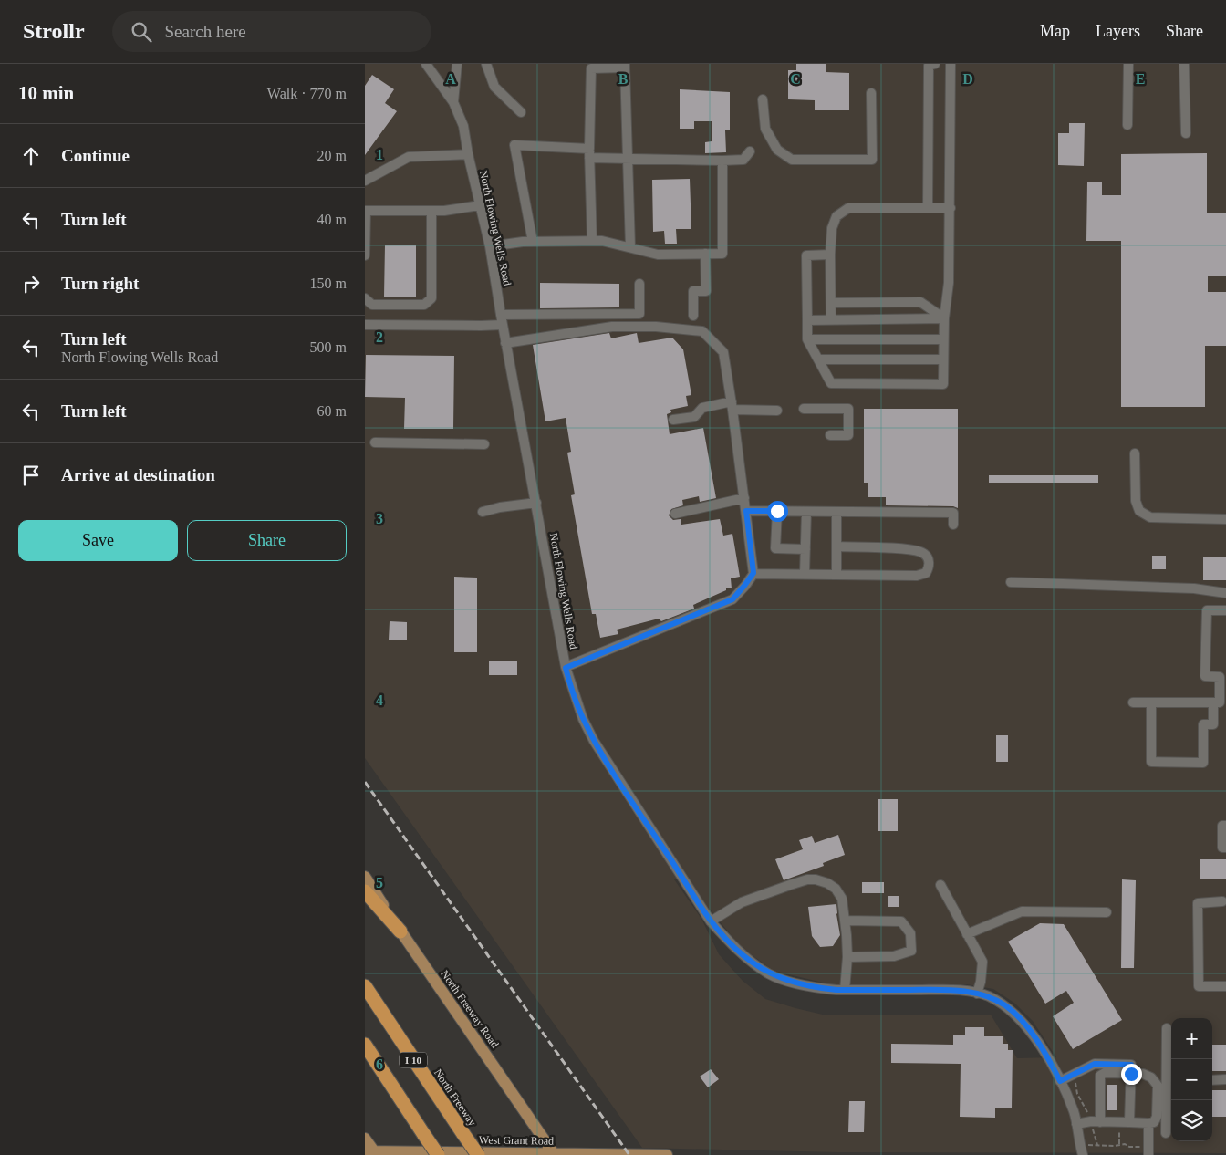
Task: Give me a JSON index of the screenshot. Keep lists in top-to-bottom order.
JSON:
{
  "streets": {
    "highway": ["I 10", "North Freeway"],
    "main road": ["North Freeway Road", "West Grant Road"],
    "street": ["North Flowing Wells Road"]
  },
  "crossings": [
    ["North Freeway Road", "West Grant Road"]
  ],
  "page": {
    "header": "Strollr",
    "search": "Search here",
    "nav": ["Map", "Layers", "Share"],
    "heading": ["10 min", "Walk · 770 m"],
    "list": [
      ["Continue", "20 m"],
      ["Turn left", "40 m"],
      ["Turn right", "150 m"],
      ["Turn left", "North Flowing Wells Road", "500 m"],
      ["Turn left", "60 m"],
      "Arrive at destination"
    ],
    "buttons": ["Save", "Share"],
    "map_buttons": ["+", "−"]
  },
  "grid": {
    "columns": [
      "A",
      "B",
      "C",
      "D",
      "E"
    ],
    "rows": [
      "1",
      "2",
      "3",
      "4",
      "5",
      "6"
    ]
  }
}
